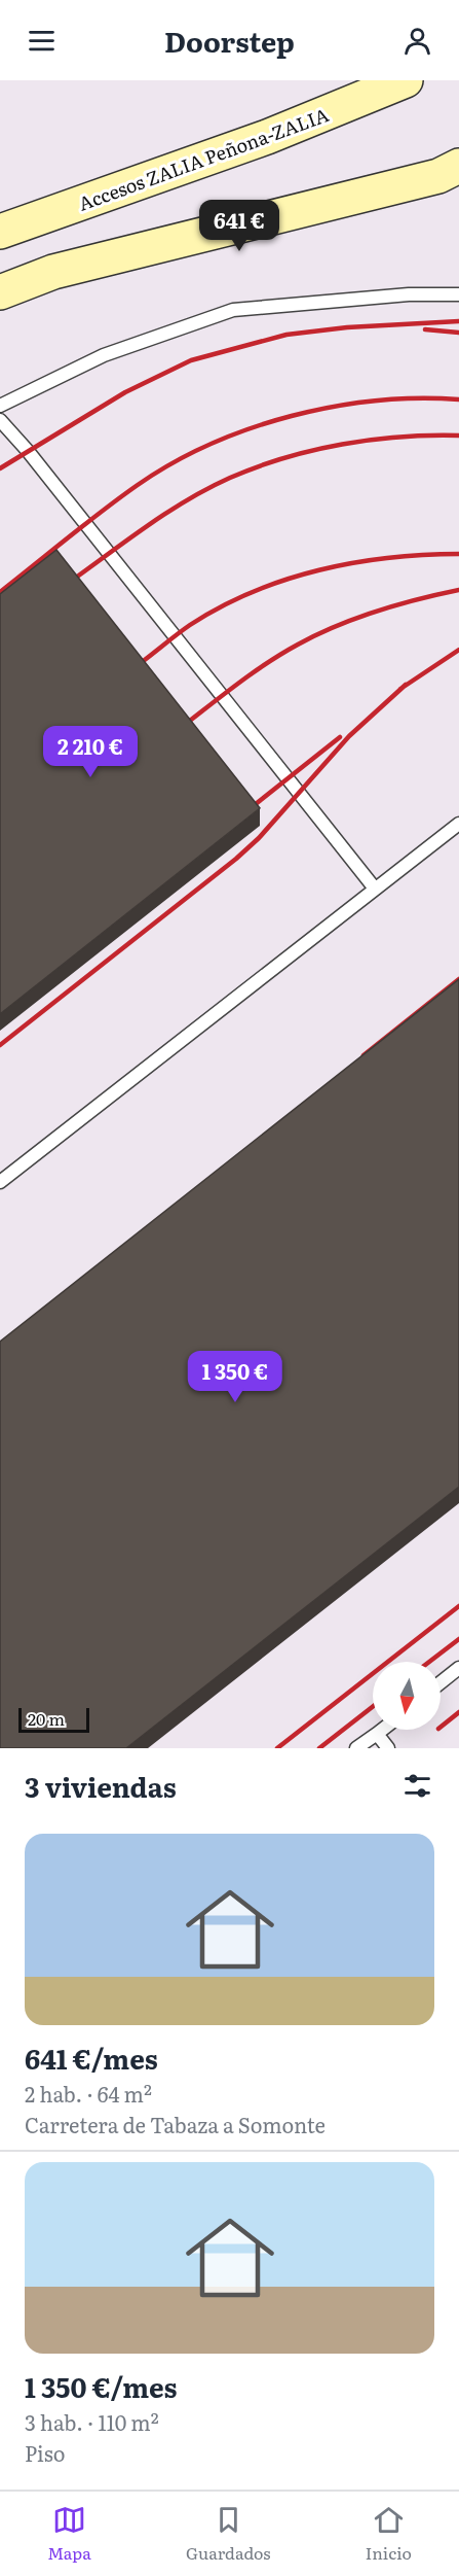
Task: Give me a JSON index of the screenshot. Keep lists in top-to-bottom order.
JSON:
{
  "streets": {
    "street": ["Accesos ZALIA Peñona-ZALIA"]
  },
  "scale_bar": "20 m",
  "north": "bottom",
  "page": {
    "header": "Doorstep",
    "price": ["641 €", "2 210 €", "1 350 €"],
    "scale": "20 m",
    "heading": "3 viviendas",
    "list": [
      {
        "name": "641 €/mes",
        "note": "2 hab. · 64 m² · Carretera de Tabaza a Somonte"
      },
      {
        "name": "1 350 €/mes",
        "note": "3 hab. · 110 m² · Piso"
      }
    ],
    "tabs": ["Mapa", "Guardados", "Inicio"]
  }
}
